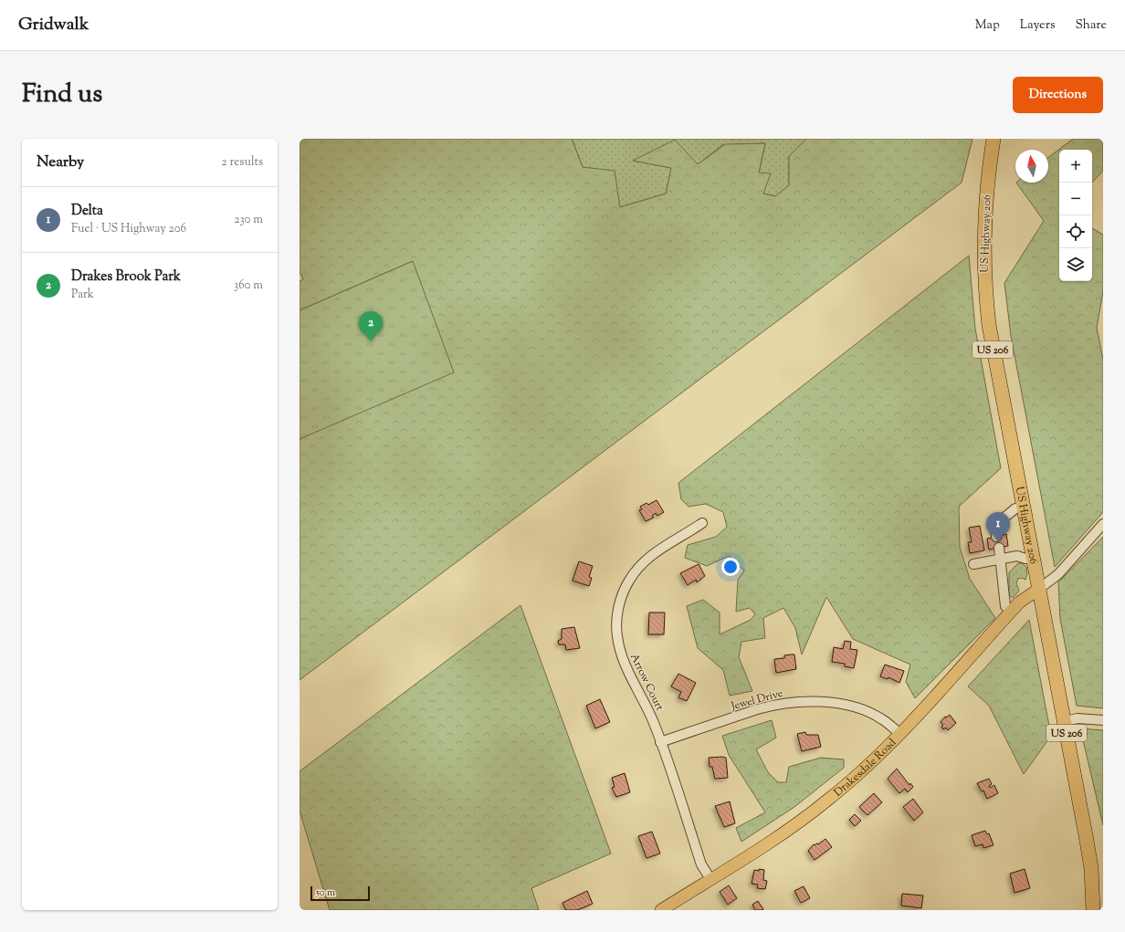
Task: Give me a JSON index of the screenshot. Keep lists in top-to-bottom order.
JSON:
{
  "streets": {
    "highway": ["US Highway 206", "US 206"],
    "main road": ["Drakesdale Road"],
    "street": ["Arrow Court", "Jewel Drive"]
  },
  "crossings": [
    ["US Highway 206", "Drakesdale Road"],
    ["Arrow Court", "Jewel Drive"],
    ["Arrow Court", "Drakesdale Road"],
    ["Jewel Drive", "Drakesdale Road"]
  ],
  "scale_bar": "50 m",
  "north": "top",
  "page": {
    "header": "Gridwalk",
    "nav": ["Map", "Layers", "Share"],
    "title": "Find us",
    "buttons": "Directions",
    "heading": ["Nearby", "2 results"],
    "map_buttons": ["+", "−"],
    "list": [
      {
        "mark": "1",
        "name": "Delta",
        "note": "Fuel · US Highway 206",
        "value": "230 m"
      },
      {
        "mark": "2",
        "name": "Drakes Brook Park",
        "note": "Park",
        "value": "360 m"
      }
    ],
    "pins": ["2", "1"],
    "scale": "50 m"
  }
}
